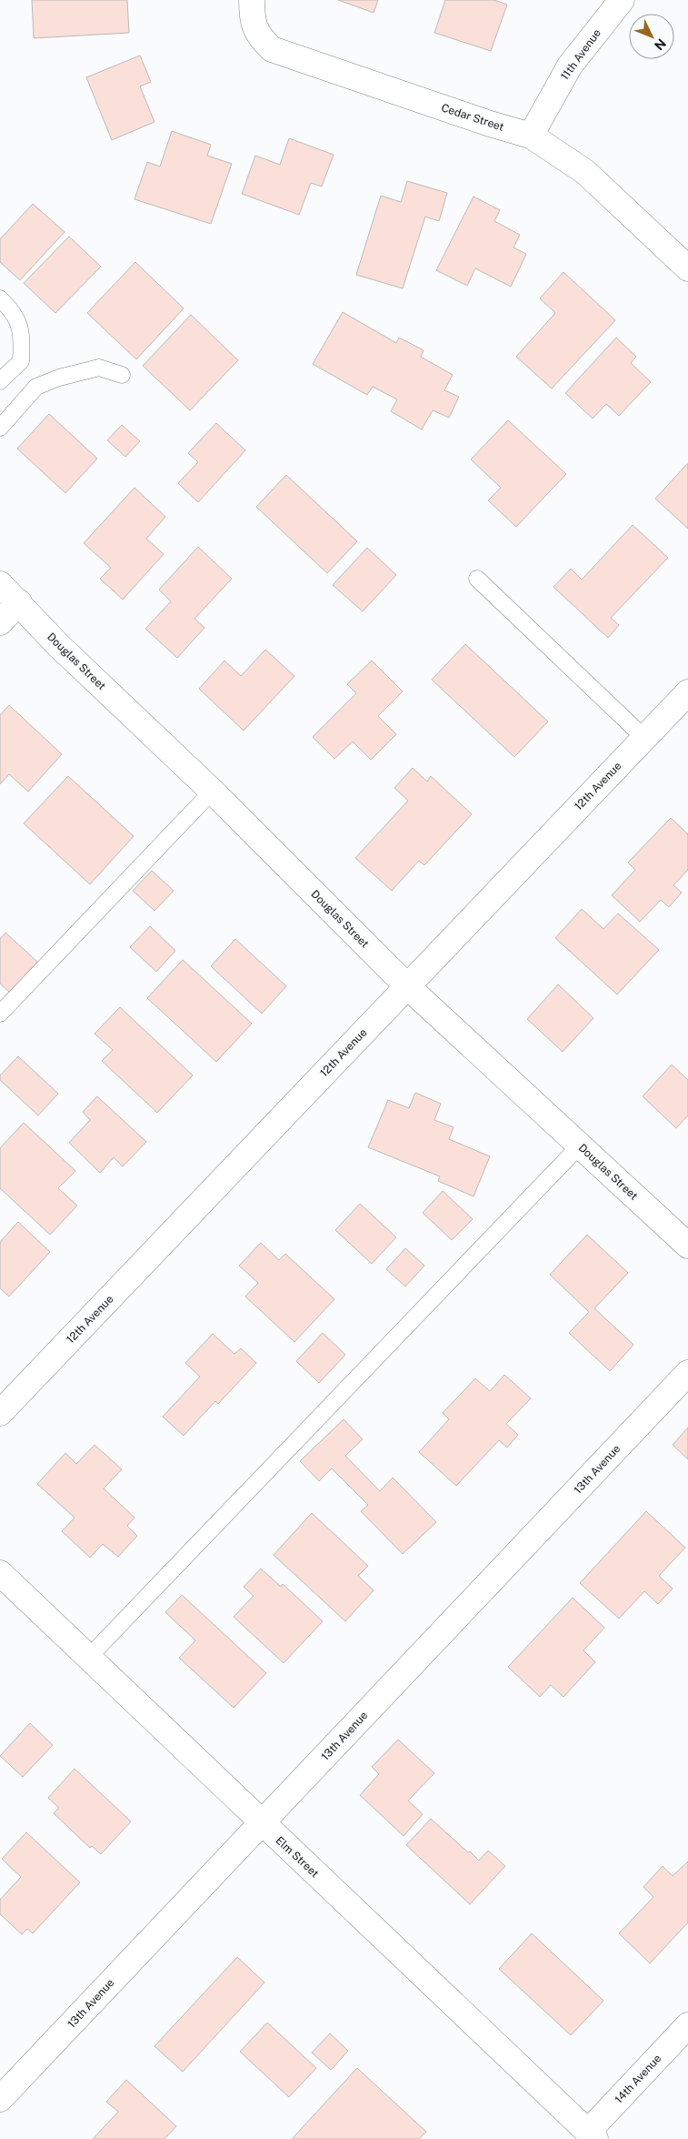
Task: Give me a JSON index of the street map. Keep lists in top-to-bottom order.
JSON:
{
  "streets": {
    "street": [
      "11th Avenue",
      "Cedar Street",
      "Douglas Street",
      "12th Avenue",
      "13th Avenue",
      "Elm Street",
      "14th Avenue"
    ]
  },
  "crossings": [
    ["11th Avenue", "Cedar Street"],
    ["Douglas Street", "12th Avenue"],
    ["13th Avenue", "Elm Street"],
    ["Elm Street", "14th Avenue"]
  ],
  "north": "bottom right"
}
